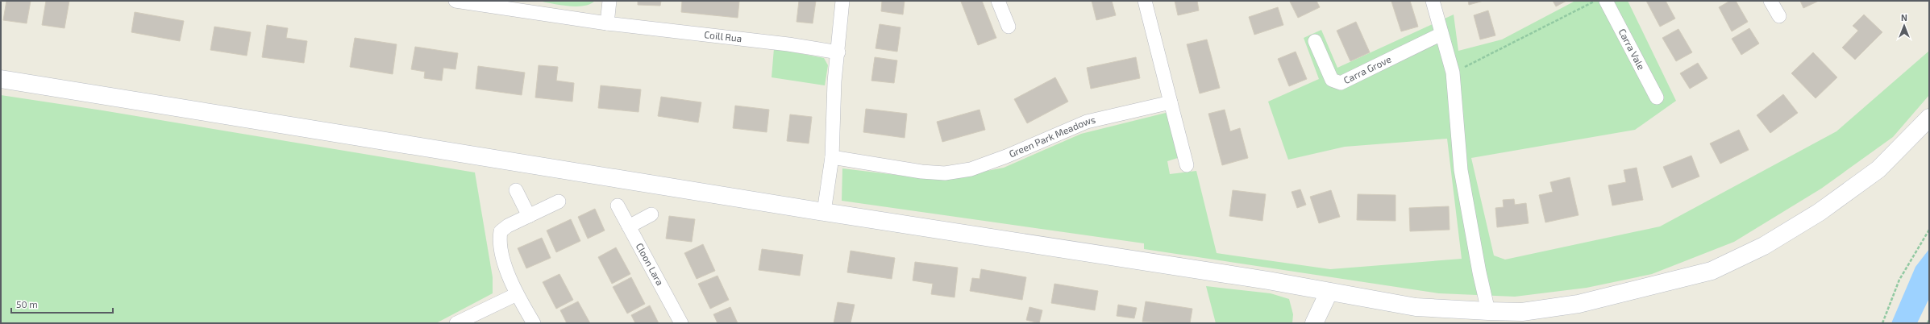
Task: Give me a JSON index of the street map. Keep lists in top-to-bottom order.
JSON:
{
  "streets": {
    "street": [
      "Coill Rua",
      "Carra Vale",
      "Carra Grove",
      "Green Park Meadows",
      "Cloon Lara"
    ]
  },
  "scale_bar": "50 m",
  "north": "top"
}
